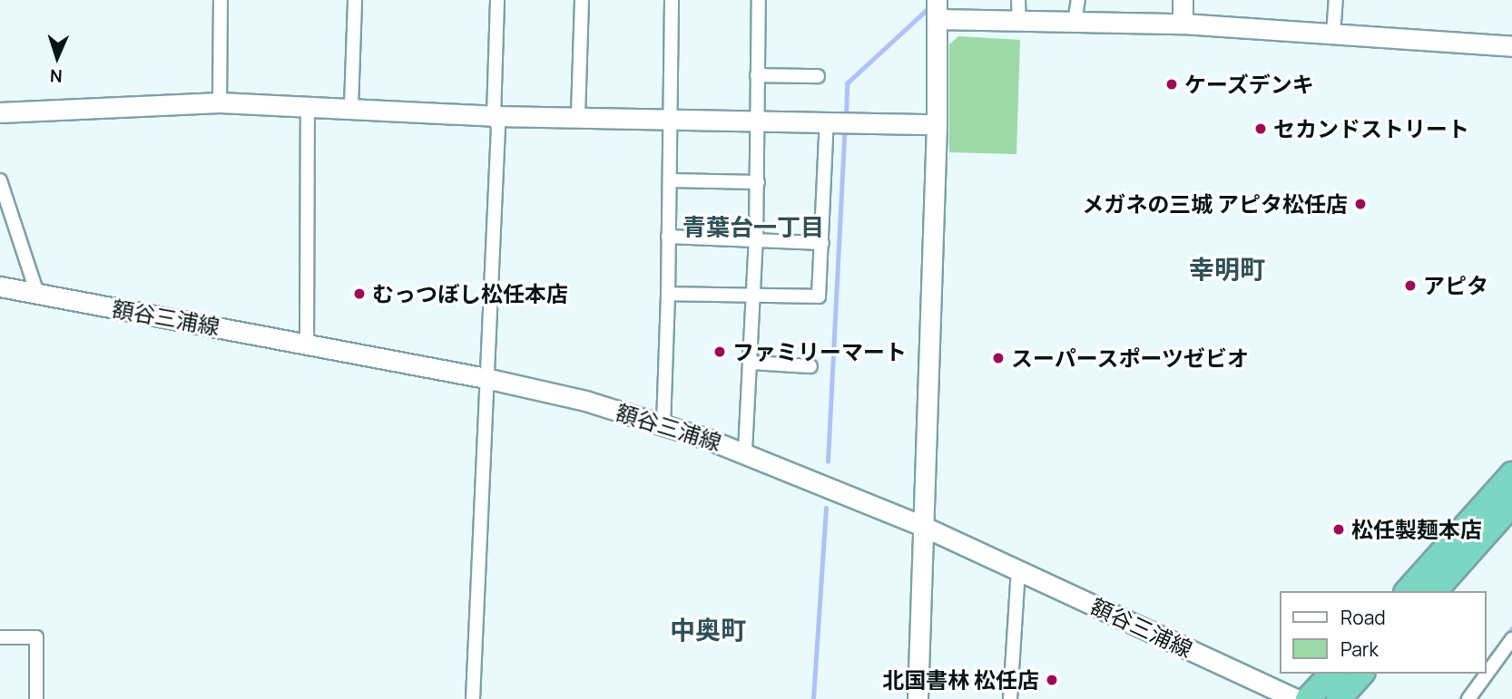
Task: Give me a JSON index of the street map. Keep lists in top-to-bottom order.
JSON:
{
  "streets": {
    "street": ["額谷三浦線"]
  },
  "districts": ["青葉台一丁目", "幸明町", "中奥町"],
  "places": [
    "ケーズデンキ",
    "セカンドストリート",
    "メガネの三城 アピタ松任店",
    "アピタ",
    "むっつぼし松任本店",
    "ファミリーマート",
    "スーパースポーツゼビオ",
    "松任製麺本店",
    "北国書林 松任店"
  ],
  "legend": ["Road", "Park"],
  "north": "bottom"
}
